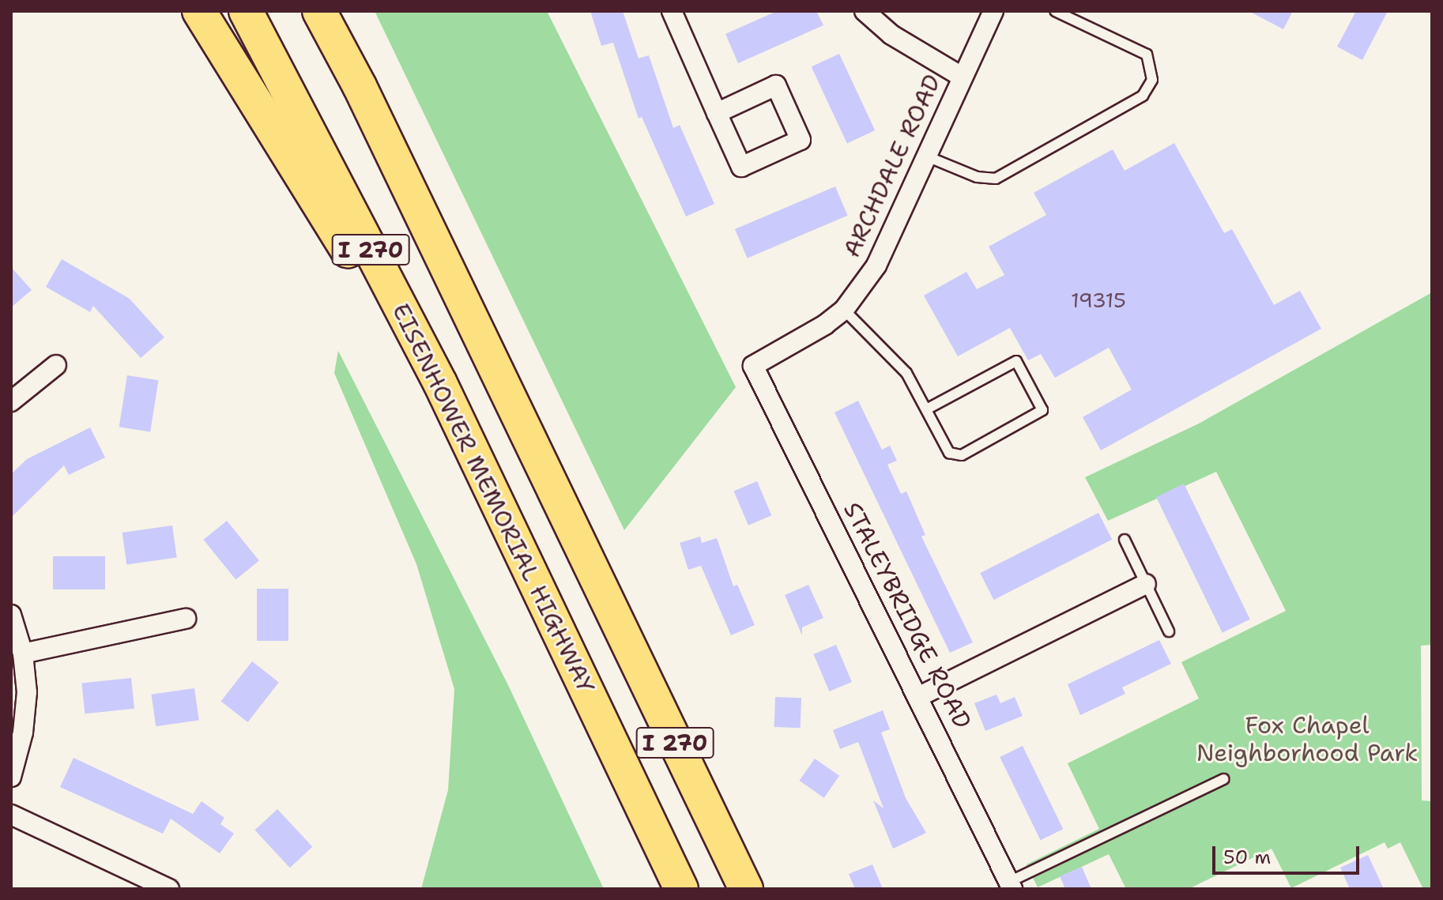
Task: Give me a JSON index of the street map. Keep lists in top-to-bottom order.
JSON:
{
  "streets": {
    "highway": ["I 270", "EISENHOWER MEMORIAL HIGHWAY"],
    "street": ["ARCHDALE ROAD", "STALEYBRIDGE ROAD"]
  },
  "crossings": [
    ["ARCHDALE ROAD", "STALEYBRIDGE ROAD"]
  ],
  "parks": ["Fox Chapel Neighborhood Park"],
  "house_numbers": ["19315"],
  "scale_bar": "50 m"
}
